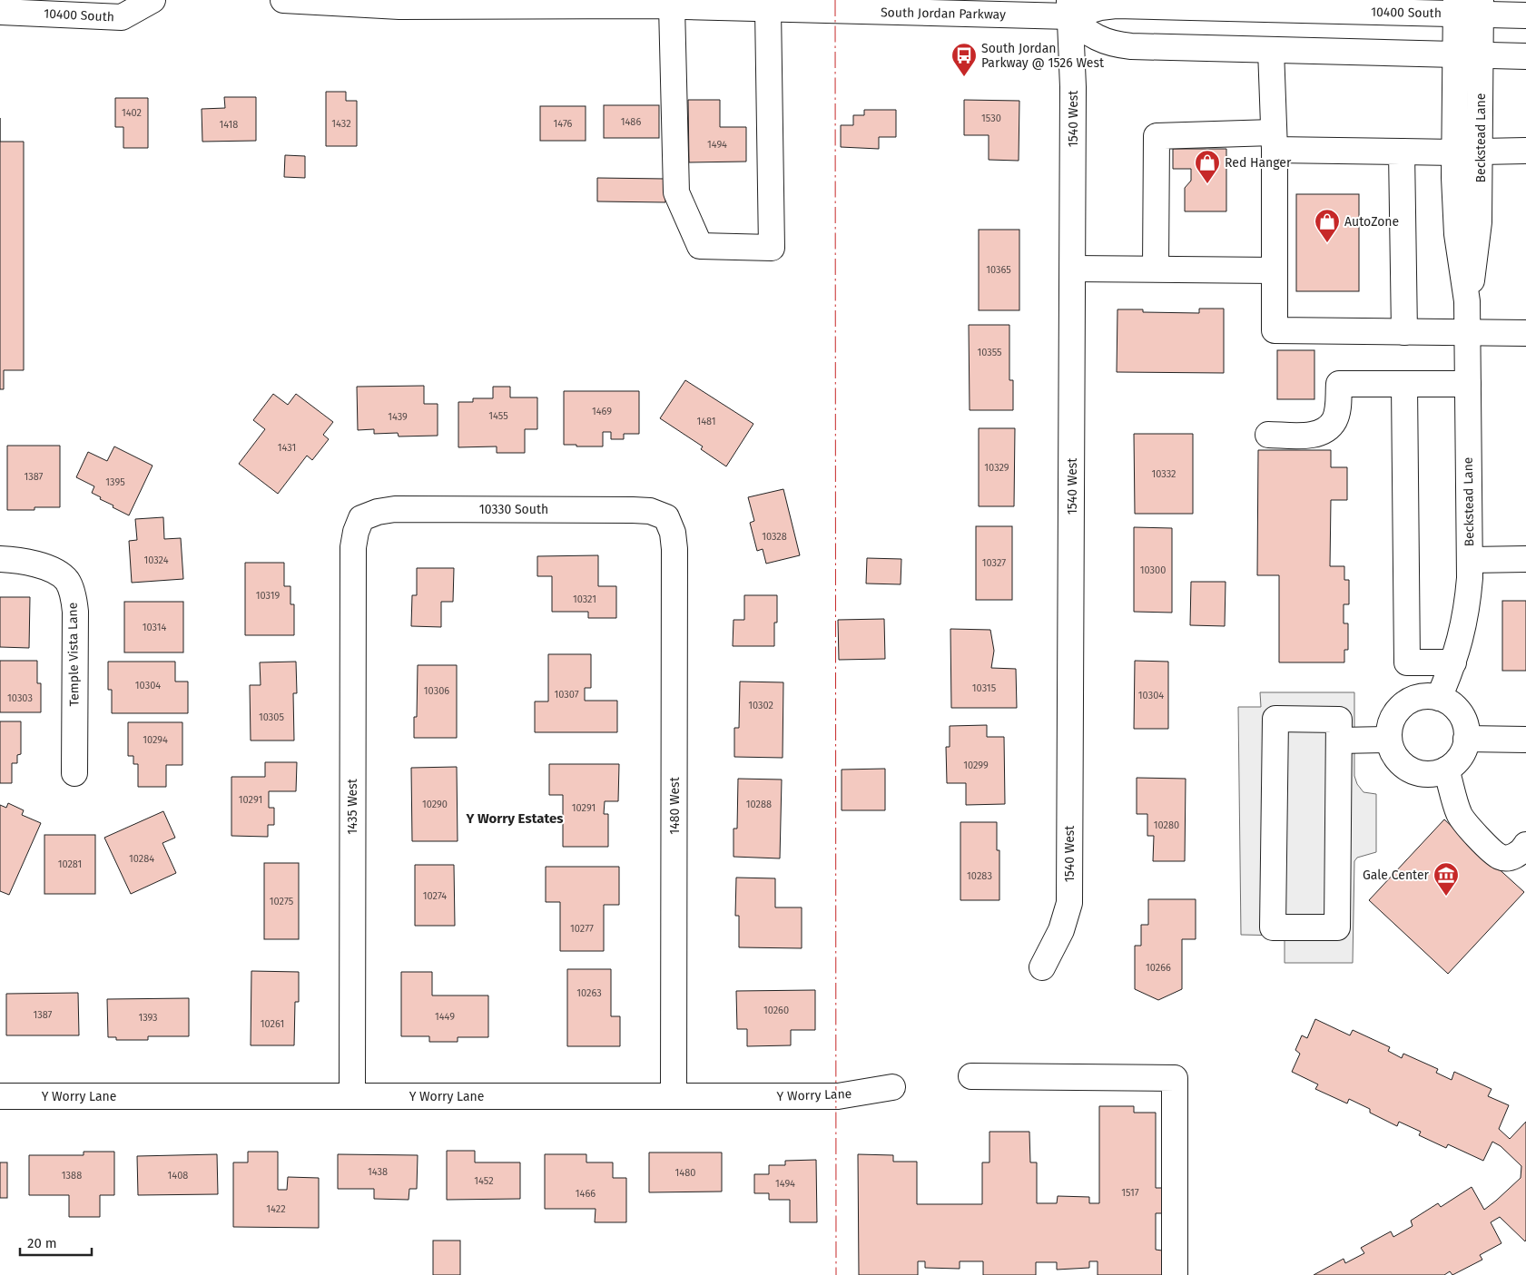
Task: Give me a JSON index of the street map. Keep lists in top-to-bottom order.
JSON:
{
  "streets": {
    "street": [
      "10400 South",
      "South Jordan Parkway",
      "1540 West",
      "Beckstead Lane",
      "10330 South",
      "Temple Vista Lane",
      "1480 West",
      "1435 West",
      "Y Worry Lane"
    ]
  },
  "crossings": [
    ["10400 South", "South Jordan Parkway"],
    ["10400 South", "1540 West"],
    ["10400 South", "Beckstead Lane"],
    ["South Jordan Parkway", "1540 West"],
    ["10330 South", "1480 West"],
    ["10330 South", "1435 West"],
    ["1480 West", "Y Worry Lane"],
    ["1435 West", "Y Worry Lane"]
  ],
  "districts": ["Y Worry Estates"],
  "places": {
    "bus stop": ["South Jordan Parkway @ 1526 West"],
    "shop": ["Red Hanger", "AutoZone"],
    "museum": ["Gale Center"]
  },
  "house_numbers": [
    "1402",
    "1530",
    "1486",
    "1432",
    "1476",
    "1418",
    "1494",
    "10365",
    "10355",
    "1469",
    "1455",
    "1439",
    "1481",
    "1431",
    "10329",
    "10332",
    "1387",
    "1395",
    "10328",
    "10324",
    "10327",
    "10300",
    "10319",
    "10321",
    "10314",
    "10304",
    "10315",
    "10306",
    "10307",
    "10304",
    "10303",
    "10302",
    "10305",
    "10294",
    "10299",
    "10291",
    "10290",
    "10288",
    "10291",
    "10280",
    "10284",
    "10281",
    "10283",
    "10274",
    "10275",
    "10277",
    "10266",
    "10263",
    "10260",
    "1387",
    "1449",
    "1393",
    "10261",
    "1438",
    "1480",
    "1388",
    "1408",
    "1452",
    "1494",
    "1517",
    "1466",
    "1422"
  ],
  "scale_bar": "20 m"
}
